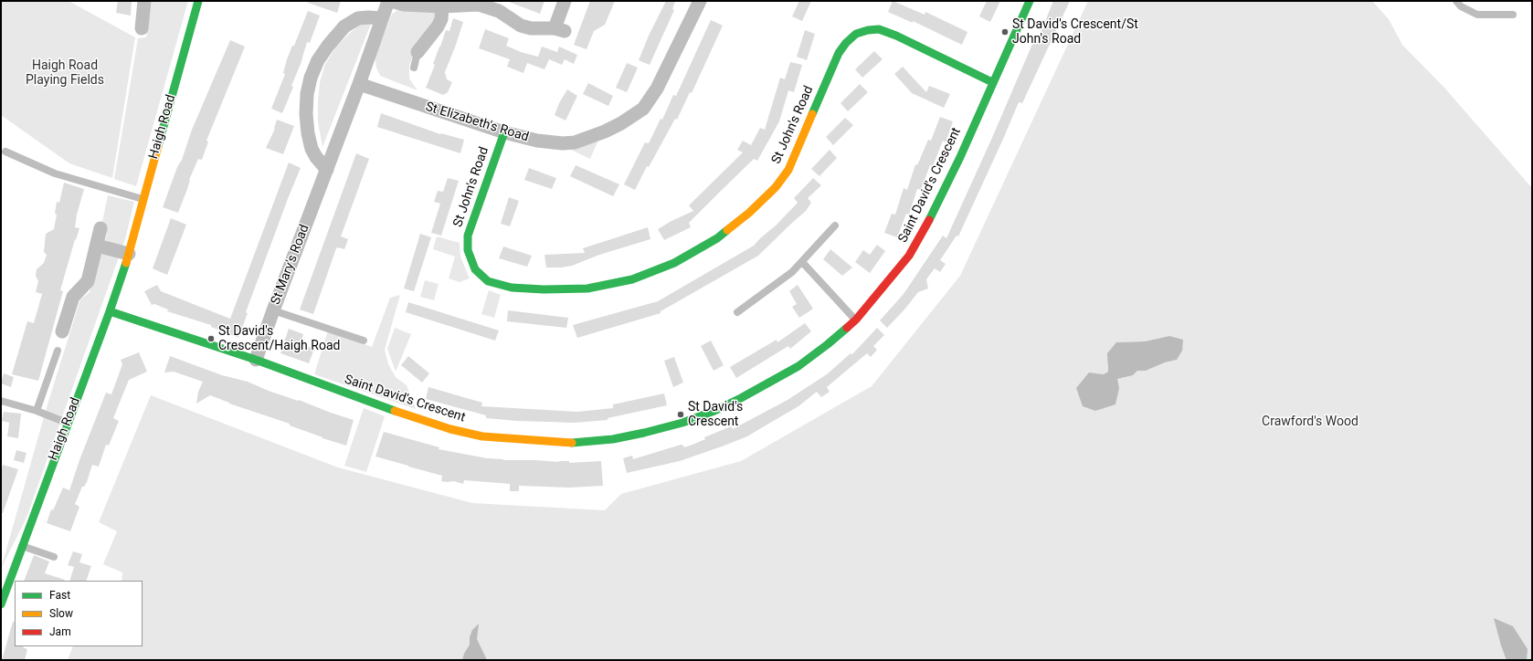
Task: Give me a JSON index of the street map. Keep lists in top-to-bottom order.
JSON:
{
  "streets": {
    "street": [
      "St Elizabeth's Road",
      "St John's Road",
      "Haigh Road",
      "Saint David's Crescent",
      "St Mary's Road"
    ]
  },
  "crossings": [
    ["St Elizabeth's Road", "St John's Road"],
    ["St Elizabeth's Road", "St Mary's Road"],
    ["St John's Road", "Saint David's Crescent"],
    ["Haigh Road", "Saint David's Crescent"],
    ["Saint David's Crescent", "St Mary's Road"]
  ],
  "parks": ["Haigh Road Playing Fields", "Crawford's Wood"],
  "places": ["St David's Crescent/St John's Road", "St David's Crescent/Haigh Road", "St David's Crescent"],
  "legend": ["Fast", "Slow", "Jam"]
}
